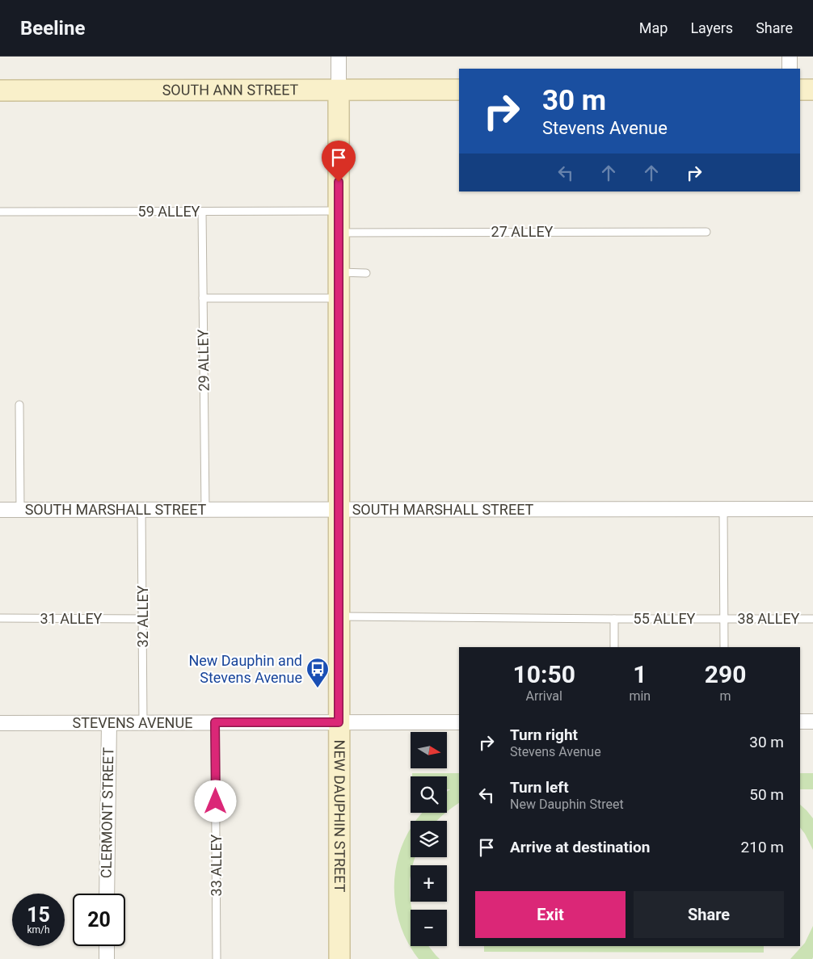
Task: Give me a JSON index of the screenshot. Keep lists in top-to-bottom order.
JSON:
{
  "streets": {
    "street": [
      "SOUTH ANN STREET",
      "SOUTH MARSHALL STREET",
      "STEVENS AVENUE",
      "CLERMONT STREET",
      "NEW DAUPHIN STREET"
    ],
    "lane": [
      "59 ALLEY",
      "27 ALLEY",
      "29 ALLEY",
      "32 ALLEY",
      "31 ALLEY",
      "55 ALLEY",
      "38 ALLEY",
      "33 ALLEY"
    ]
  },
  "crossings": [
    ["SOUTH ANN STREET", "NEW DAUPHIN STREET"],
    ["59 ALLEY", "29 ALLEY"],
    ["59 ALLEY", "NEW DAUPHIN STREET"],
    ["27 ALLEY", "NEW DAUPHIN STREET"],
    ["29 ALLEY", "SOUTH MARSHALL STREET"],
    ["SOUTH MARSHALL STREET", "32 ALLEY"],
    ["SOUTH MARSHALL STREET", "NEW DAUPHIN STREET"],
    ["32 ALLEY", "31 ALLEY"],
    ["32 ALLEY", "STEVENS AVENUE"],
    ["55 ALLEY", "38 ALLEY"],
    ["55 ALLEY", "NEW DAUPHIN STREET"],
    ["STEVENS AVENUE", "CLERMONT STREET"],
    ["STEVENS AVENUE", "NEW DAUPHIN STREET"],
    ["STEVENS AVENUE", "33 ALLEY"]
  ],
  "places": {
    "bus stop": ["New Dauphin and Stevens Avenue"]
  },
  "north": "right",
  "page": {
    "header": "Beeline",
    "nav": ["Map", "Layers", "Share"],
    "turn": ["30 m", "Stevens Avenue"],
    "eta": [
      "10:50",
      "Arrival",
      "1",
      "min",
      "290",
      "m"
    ],
    "list": [
      {
        "name": "Turn right",
        "note": "Stevens Avenue",
        "value": "30 m"
      },
      {
        "name": "Turn left",
        "note": "New Dauphin Street",
        "value": "50 m"
      },
      {
        "name": "Arrive at destination",
        "value": "210 m"
      }
    ],
    "map_buttons": ["+", "−"],
    "buttons": ["Exit", "Share"],
    "speed": "15 km/h",
    "limit": "20"
  }
}
